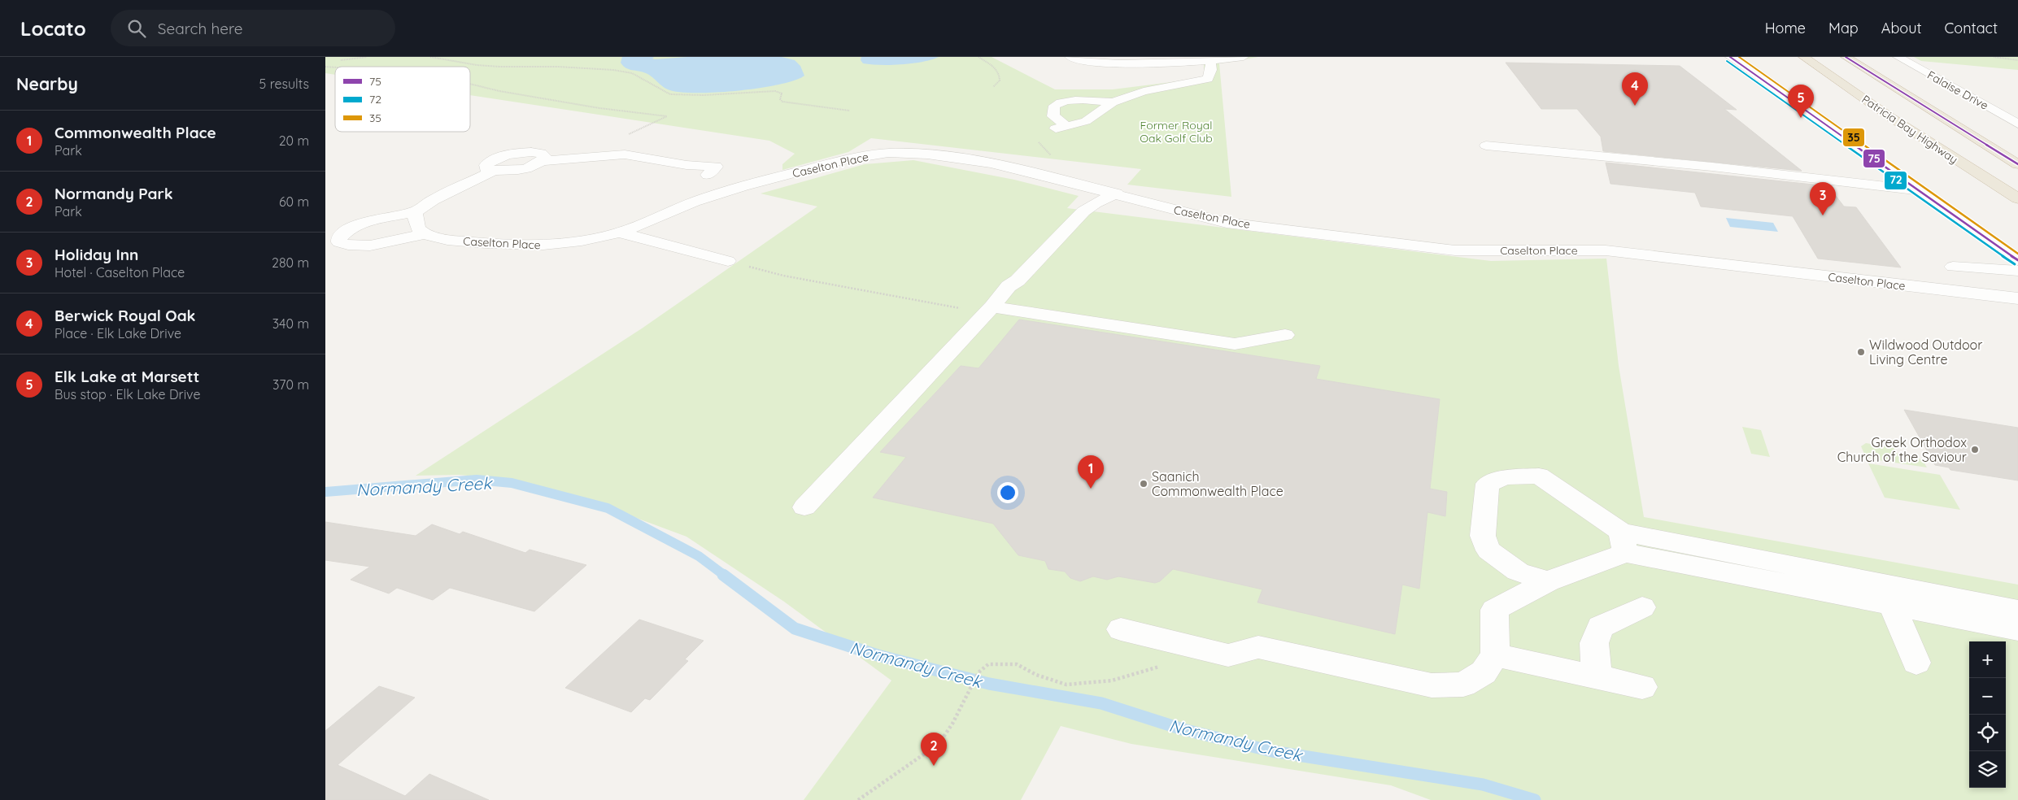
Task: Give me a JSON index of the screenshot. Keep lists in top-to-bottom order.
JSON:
{
  "streets": {
    "highway": ["Patricia Bay Highway"],
    "street": ["Falaise Drive", "Caselton Place"]
  },
  "water": ["Normandy Creek"],
  "parks": ["Former Royal Oak Golf Club"],
  "places": ["Wildwood Outdoor Living Centre", "Greek Orthodox Church of the Saviour", "Saanich Commonwealth Place"],
  "lines": ["transit line 75", "transit line 35", "transit line 72"],
  "legend": ["75", "72", "35"],
  "page": {
    "header": "Locato",
    "search": "Search here",
    "nav": [
      "Home",
      "Map",
      "About",
      "Contact"
    ],
    "heading": ["Nearby", "5 results"],
    "pins": [
      "4",
      "5",
      "3",
      "1",
      "2"
    ],
    "list": [
      {
        "mark": "1",
        "name": "Commonwealth Place",
        "note": "Park",
        "value": "20 m"
      },
      {
        "mark": "2",
        "name": "Normandy Park",
        "note": "Park",
        "value": "60 m"
      },
      {
        "mark": "3",
        "name": "Holiday Inn",
        "note": "Hotel · Caselton Place",
        "value": "280 m"
      },
      {
        "mark": "4",
        "name": "Berwick Royal Oak",
        "note": "Place · Elk Lake Drive",
        "value": "340 m"
      },
      {
        "mark": "5",
        "name": "Elk Lake at Marsett",
        "note": "Bus stop · Elk Lake Drive",
        "value": "370 m"
      }
    ],
    "map_buttons": ["+", "−"]
  }
}
